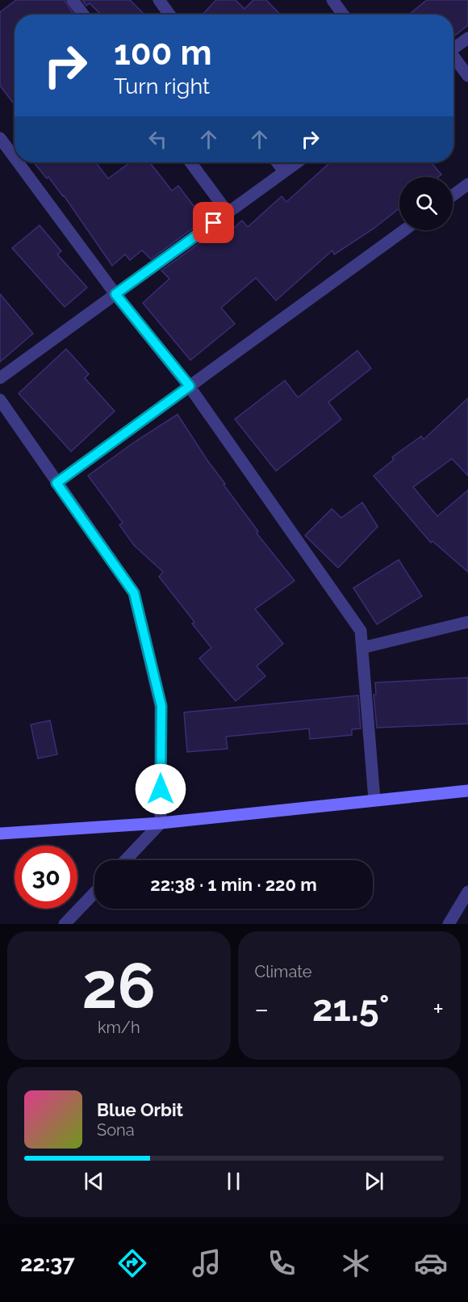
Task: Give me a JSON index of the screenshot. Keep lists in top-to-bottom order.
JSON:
{
  "page": {
    "turn": ["100 m", "Turn right"],
    "limit": "30",
    "trip": "22:38 · 1 min · 220 m",
    "tile": [
      ["26", "km/h"],
      "Climate"
    ],
    "heat": ["−", "21.5°", "+"],
    "song": ["Blue Orbit", "Sona"],
    "tabs": "22:37"
  }
}
